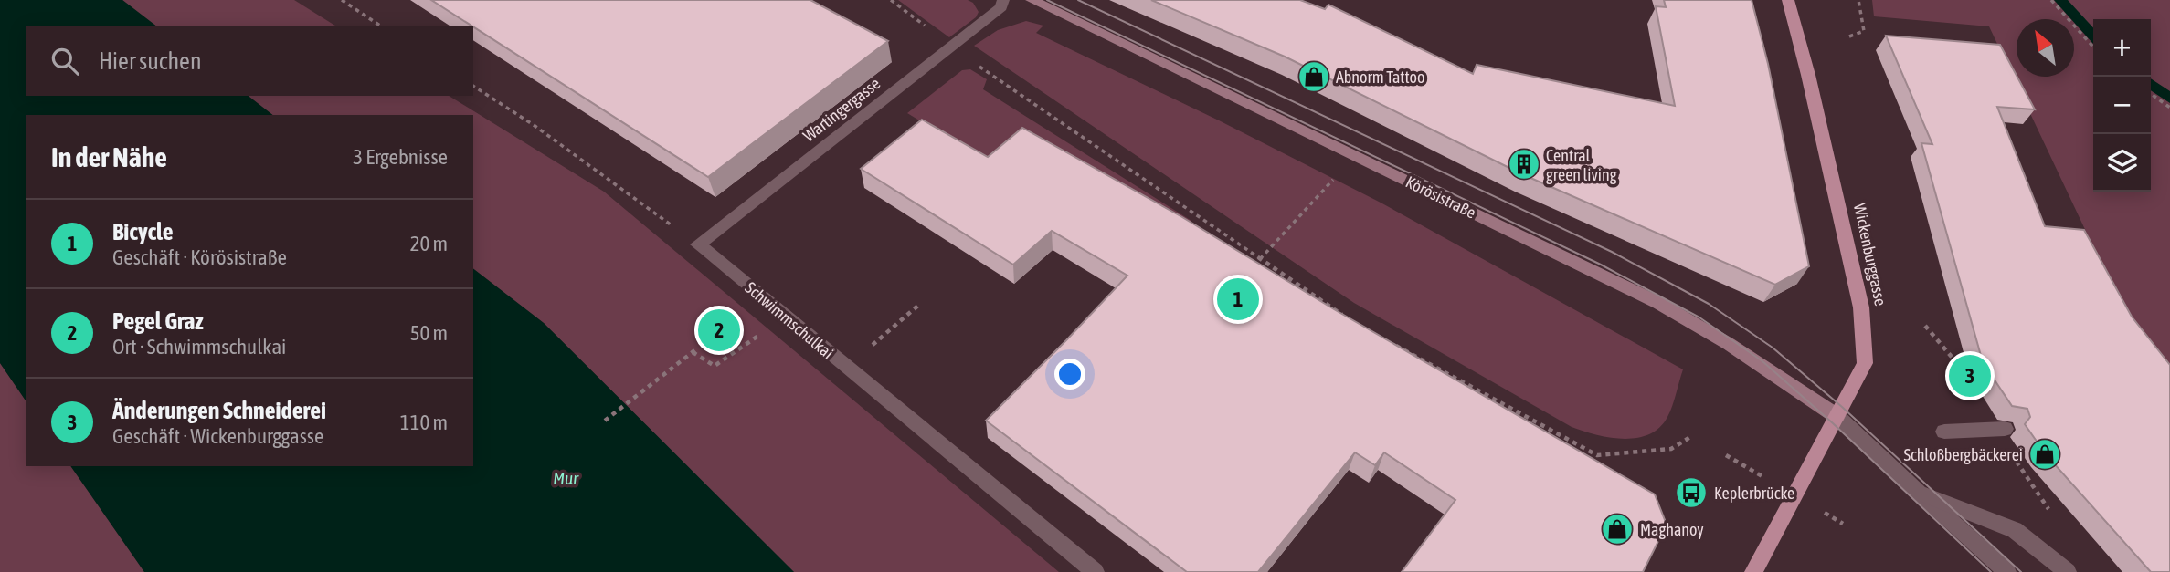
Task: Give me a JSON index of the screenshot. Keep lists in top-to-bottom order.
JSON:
{
  "streets": {
    "main road": ["Körösistraße", "Wickenburggasse"],
    "street": ["Wartingergasse", "Schwimmschulkai"]
  },
  "crossings": [
    ["Wartingergasse", "Schwimmschulkai"],
    ["Körösistraße", "Wickenburggasse"]
  ],
  "water": ["Mur"],
  "places": {
    "shop": ["Abnorm Tattoo", "Schloßbergbäckerei", "Maghanoy"],
    "building": ["Central green living"],
    "bus stop": ["Keplerbrücke"]
  },
  "north": "top left",
  "page": {
    "map_buttons": ["+", "−"],
    "search": "Hier suchen",
    "heading": ["In der Nähe", "3 Ergebnisse"],
    "list": [
      {
        "mark": "1",
        "name": "Bicycle",
        "note": "Geschäft · Körösistraße",
        "value": "20 m"
      },
      {
        "mark": "2",
        "name": "Pegel Graz",
        "note": "Ort · Schwimmschulkai",
        "value": "50 m"
      },
      {
        "mark": "3",
        "name": "Änderungen Schneiderei",
        "note": "Geschäft · Wickenburggasse",
        "value": "110 m"
      }
    ],
    "pins": ["1", "2", "3"]
  }
}
